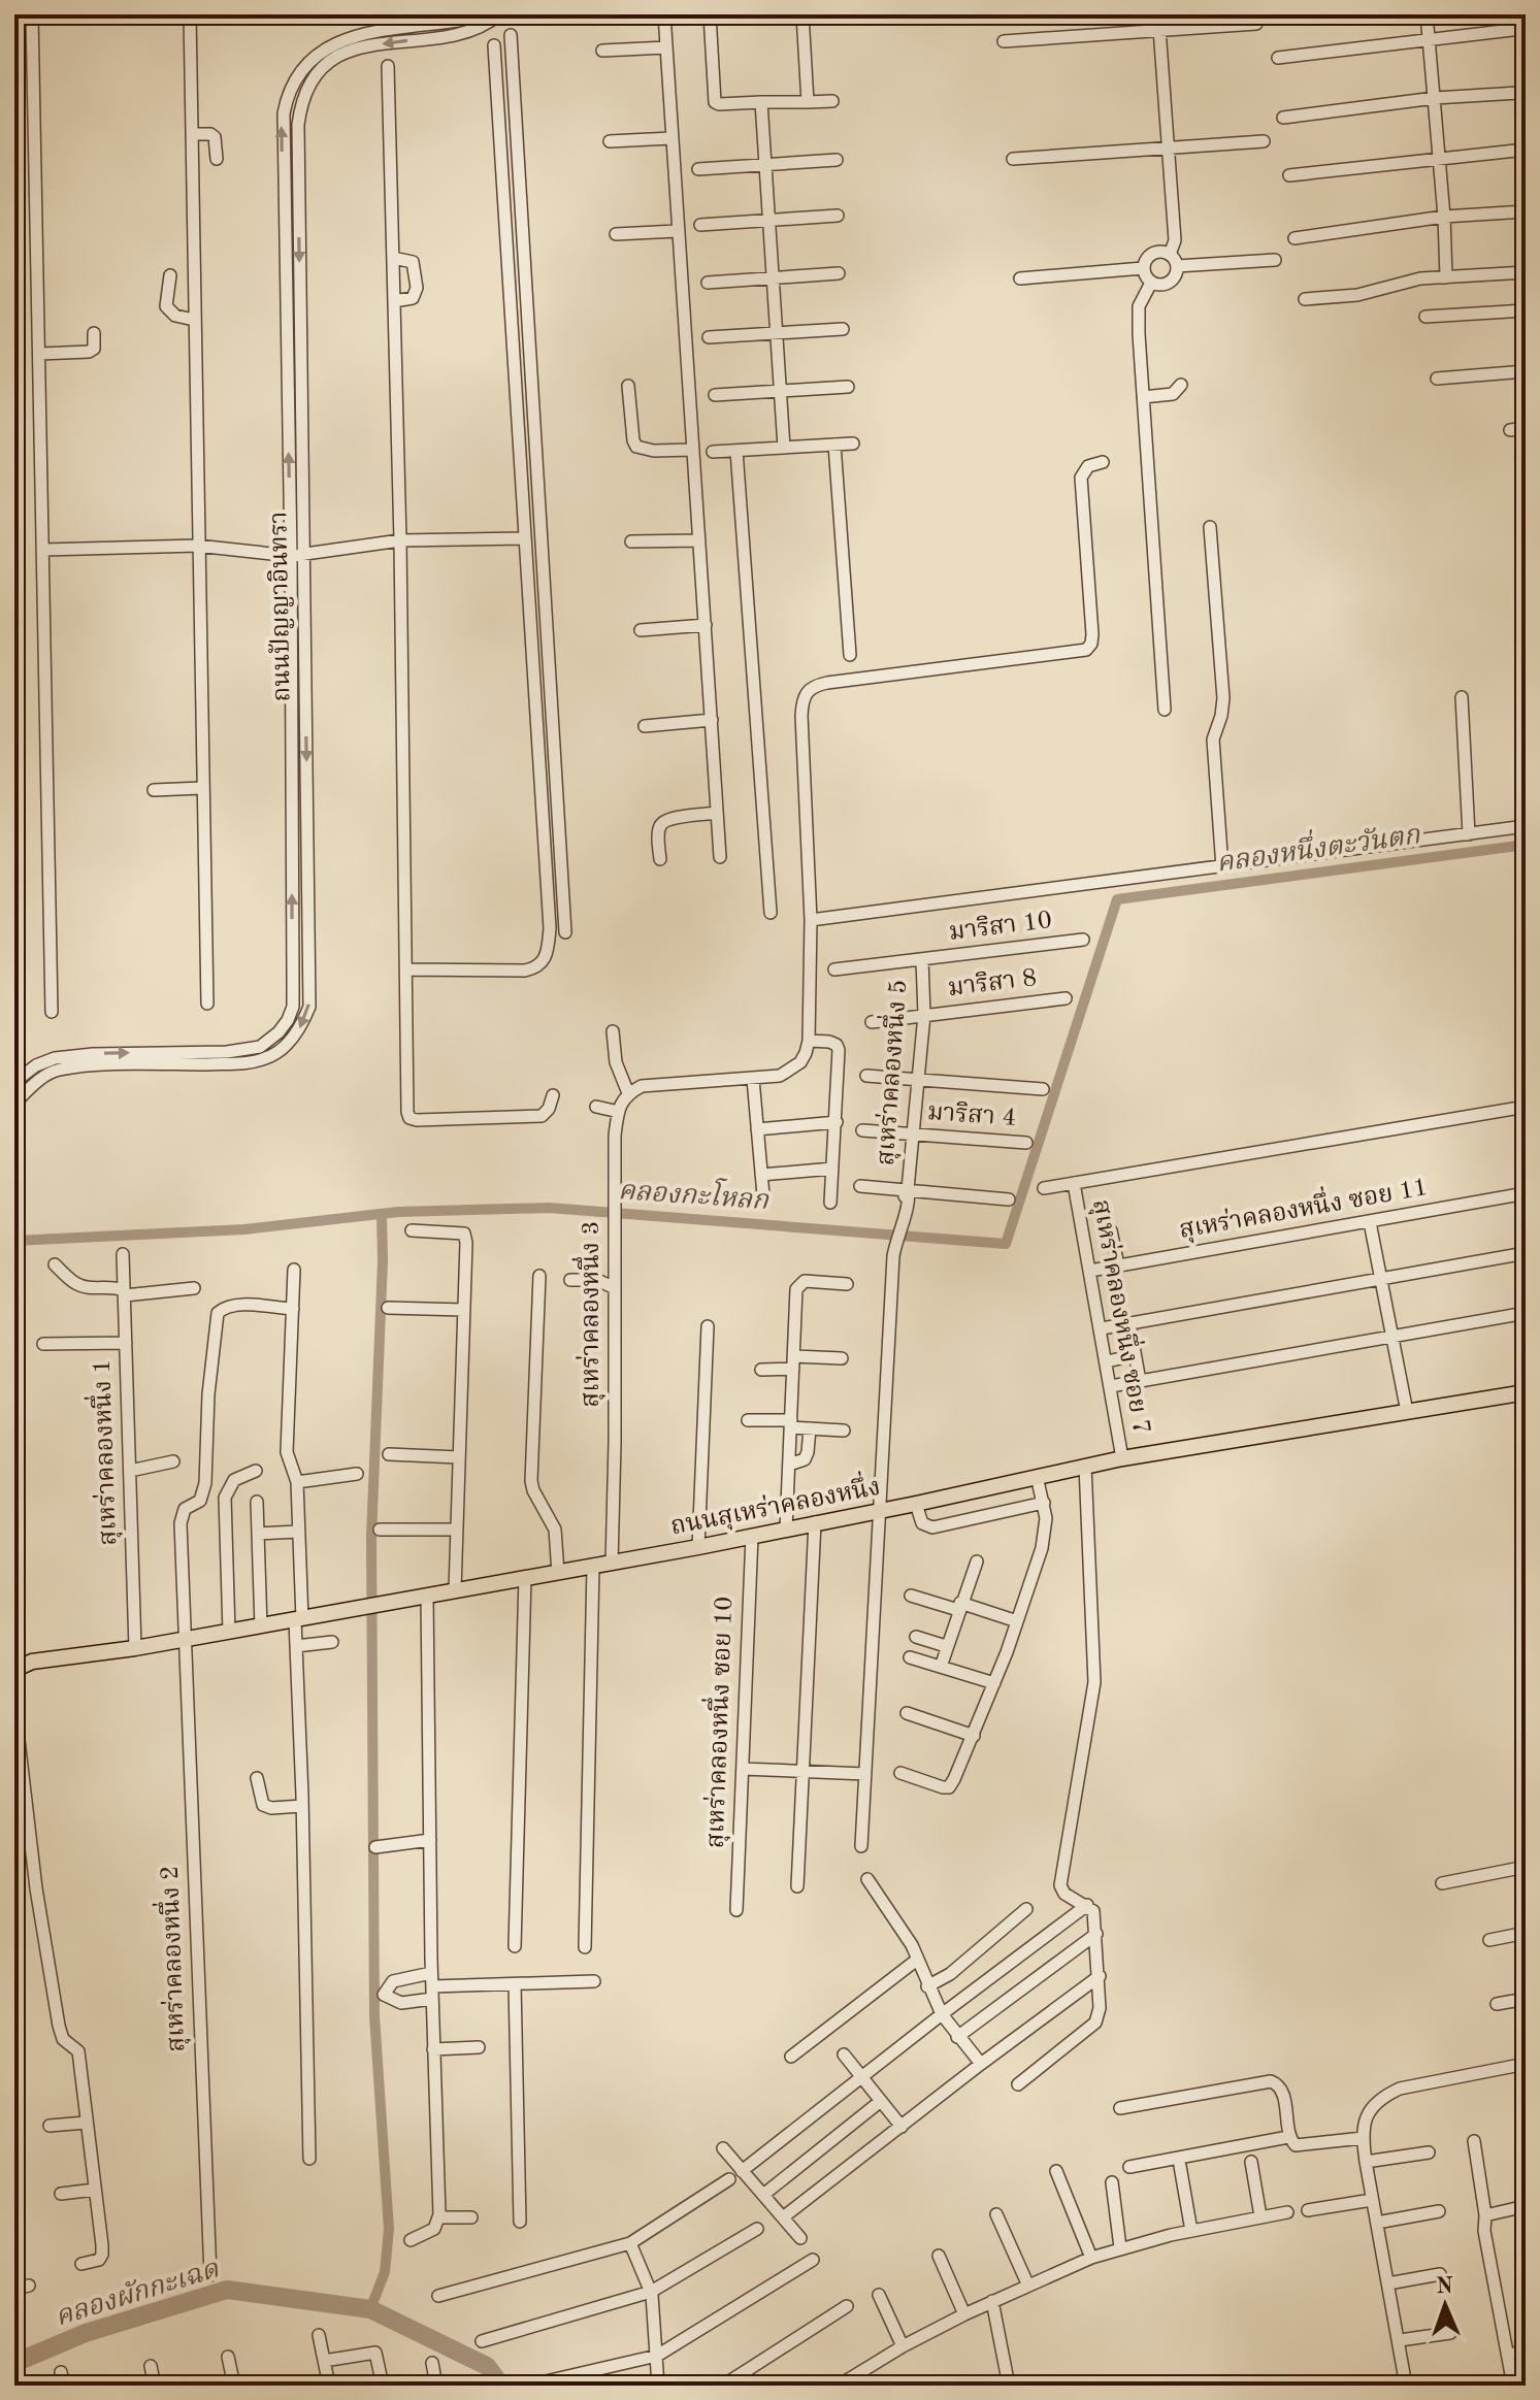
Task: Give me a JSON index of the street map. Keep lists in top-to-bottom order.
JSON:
{
  "streets": {
    "main road": ["ถนนสุเหร่าคลองหนึ่ง"],
    "street": [
      "ถนนปัญญาอินทรา",
      "มาริสา 10",
      "มาริสา 8",
      "สุเหร่าคลองหนึ่ง 5",
      "มาริสา 4",
      "สุเหร่าคลองหนึ่ง ซอย 11",
      "สุเหร่าคลองหนึ่ง 3",
      "สุเหร่าคลองหนึ่ง ซอย 7",
      "สุเหร่าคลองหนึ่ง 1",
      "สุเหร่าคลองหนึ่ง ซอย 10",
      "สุเหร่าคลองหนึ่ง 2"
    ]
  },
  "crossings": [
    ["มาริสา 10", "สุเหร่าคลองหนึ่ง 5"],
    ["มาริสา 8", "สุเหร่าคลองหนึ่ง 5"],
    ["สุเหร่าคลองหนึ่ง 5", "มาริสา 4"],
    ["สุเหร่าคลองหนึ่ง 5", "ถนนสุเหร่าคลองหนึ่ง"],
    ["สุเหร่าคลองหนึ่ง ซอย 11", "สุเหร่าคลองหนึ่ง ซอย 7"],
    ["สุเหร่าคลองหนึ่ง 3", "ถนนสุเหร่าคลองหนึ่ง"],
    ["สุเหร่าคลองหนึ่ง ซอย 7", "ถนนสุเหร่าคลองหนึ่ง"],
    ["สุเหร่าคลองหนึ่ง 1", "ถนนสุเหร่าคลองหนึ่ง"],
    ["ถนนสุเหร่าคลองหนึ่ง", "สุเหร่าคลองหนึ่ง ซอย 10"],
    ["ถนนสุเหร่าคลองหนึ่ง", "สุเหร่าคลองหนึ่ง 2"]
  ],
  "water": ["คลองหนึ่งตะวันตก", "คลองกะโหลก", "คลองผักกะเฉด"],
  "north": "top"
}
